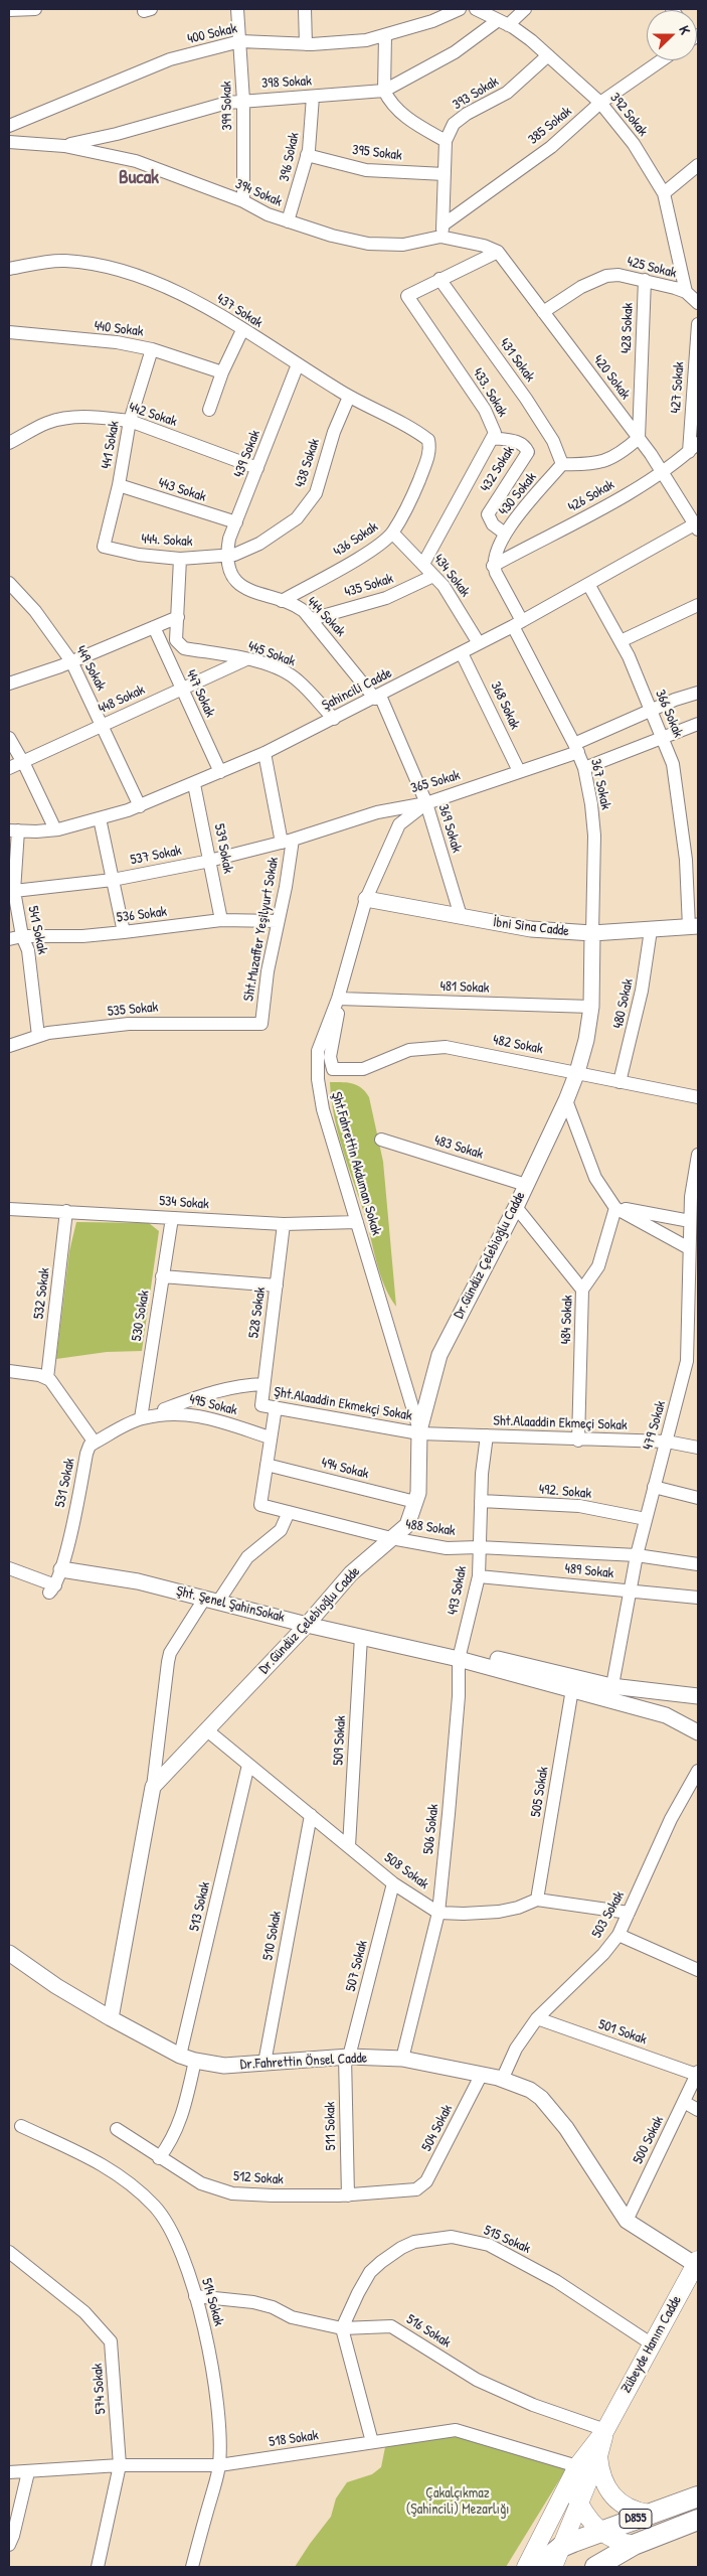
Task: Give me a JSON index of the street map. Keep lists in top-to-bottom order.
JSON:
{
  "streets": {
    "highway": ["Zübeyde Hanım Cadde", "D855"],
    "street": [
      "400 Sokak",
      "398 Sokak",
      "393 Sokak",
      "399 Sokak",
      "392 Sokak",
      "385 Sokak",
      "395 Sokak",
      "396 Sokak",
      "394 Sokak",
      "425 Sokak",
      "437 Sokak",
      "428 Sokak",
      "440 Sokak",
      "431 Sokak",
      "420 Sokak",
      "427 Sokak",
      "433. Sokak",
      "442 Sokak",
      "441 Sokak",
      "439 Sokak",
      "438 Sokak",
      "432 Sokak",
      "443 Sokak",
      "430 Sokak",
      "426 Sokak",
      "436 Sokak",
      "444. Sokak",
      "434 Sokak",
      "435 Sokak",
      "444 Sokak",
      "445 Sokak",
      "449 Sokak",
      "Şahincili Cadde",
      "447 Sokak",
      "448 Sokak",
      "368 Sokak",
      "366 Sokak",
      "365 Sokak",
      "367 Sokak",
      "369 Sokak",
      "539 Sokak",
      "537 Sokak",
      "536 Sokak",
      "İbni Sina Cadde",
      "Sht.Muzaffer Yeşilyurt Sokak",
      "541 Sokak",
      "481 Sokak",
      "480 Sokak",
      "535 Sokak",
      "482 Sokak",
      "483 Sokak",
      "Şht.Fahrettin Akduman Sokak",
      "534 Sokak",
      "Dr.Gündüz Çelebioğlu Cadde",
      "532 Sokak",
      "528 Sokak",
      "530 Sokak",
      "484 Sokak",
      "Şht.Alaaddin Ekmekçi Sokak",
      "495 Sokak",
      "Sht.Alaaddin Ekmeçi Sokak",
      "479 Sokak",
      "494 Sokak",
      "531 Sokak",
      "492. Sokak",
      "488 Sokak",
      "489 Sokak",
      "493 Sokak",
      "Şht. Şenel ŞahinSokak",
      "509 Sokak",
      "505 Sokak",
      "506 Sokak",
      "508 Sokak",
      "513 Sokak",
      "503 Sokak",
      "510 Sokak",
      "507 Sokak",
      "501 Sokak",
      "Dr.Fahrettin Önsel Cadde",
      "511 Sokak",
      "504 Sokak",
      "500 Sokak",
      "512 Sokak",
      "515 Sokak",
      "514 Sokak",
      "516 Sokak",
      "574 Sokak",
      "518 Sokak"
    ]
  },
  "crossings": [
    ["400 Sokak", "399 Sokak"],
    ["398 Sokak", "399 Sokak"],
    ["398 Sokak", "392 Sokak"],
    ["398 Sokak", "396 Sokak"],
    ["398 Sokak", "394 Sokak"],
    ["393 Sokak", "392 Sokak"],
    ["399 Sokak", "394 Sokak"],
    ["392 Sokak", "385 Sokak"],
    ["392 Sokak", "425 Sokak"],
    ["385 Sokak", "394 Sokak"],
    ["395 Sokak", "396 Sokak"],
    ["396 Sokak", "394 Sokak"],
    ["394 Sokak", "420 Sokak"],
    ["425 Sokak", "428 Sokak"],
    ["425 Sokak", "420 Sokak"],
    ["437 Sokak", "439 Sokak"],
    ["437 Sokak", "438 Sokak"],
    ["437 Sokak", "436 Sokak"],
    ["428 Sokak", "420 Sokak"],
    ["440 Sokak", "441 Sokak"],
    ["431 Sokak", "433. Sokak"],
    ["431 Sokak", "430 Sokak"],
    ["420 Sokak", "426 Sokak"],
    ["420 Sokak", "Şahincili Cadde"],
    ["427 Sokak", "426 Sokak"],
    ["433. Sokak", "432 Sokak"],
    ["433. Sokak", "434 Sokak"],
    ["442 Sokak", "441 Sokak"],
    ["442 Sokak", "439 Sokak"],
    ["441 Sokak", "443 Sokak"],
    ["441 Sokak", "444. Sokak"],
    ["439 Sokak", "438 Sokak"],
    ["439 Sokak", "443 Sokak"],
    ["439 Sokak", "444. Sokak"],
    ["439 Sokak", "444 Sokak"],
    ["438 Sokak", "444. Sokak"],
    ["438 Sokak", "444 Sokak"],
    ["432 Sokak", "430 Sokak"],
    ["430 Sokak", "426 Sokak"],
    ["436 Sokak", "434 Sokak"],
    ["436 Sokak", "444 Sokak"],
    ["444. Sokak", "444 Sokak"],
    ["434 Sokak", "435 Sokak"],
    ["434 Sokak", "Şahincili Cadde"],
    ["435 Sokak", "444 Sokak"],
    ["444 Sokak", "Şahincili Cadde"],
    ["444 Sokak", "369 Sokak"],
    ["445 Sokak", "Şahincili Cadde"],
    ["445 Sokak", "448 Sokak"],
    ["449 Sokak", "Şahincili Cadde"],
    ["449 Sokak", "448 Sokak"],
    ["Şahincili Cadde", "447 Sokak"],
    ["Şahincili Cadde", "368 Sokak"],
    ["Şahincili Cadde", "366 Sokak"],
    ["Şahincili Cadde", "367 Sokak"],
    ["Şahincili Cadde", "369 Sokak"],
    ["Şahincili Cadde", "539 Sokak"],
    ["Şahincili Cadde", "541 Sokak"],
    ["447 Sokak", "448 Sokak"],
    ["368 Sokak", "365 Sokak"],
    ["366 Sokak", "365 Sokak"],
    ["366 Sokak", "İbni Sina Cadde"],
    ["365 Sokak", "367 Sokak"],
    ["365 Sokak", "369 Sokak"],
    ["365 Sokak", "537 Sokak"],
    ["365 Sokak", "Sht.Muzaffer Yeşilyurt Sokak"],
    ["365 Sokak", "Şht.Fahrettin Akduman Sokak"],
    ["367 Sokak", "İbni Sina Cadde"],
    ["367 Sokak", "Dr.Gündüz Çelebioğlu Cadde"],
    ["369 Sokak", "İbni Sina Cadde"],
    ["369 Sokak", "Şht.Fahrettin Akduman Sokak"],
    ["539 Sokak", "537 Sokak"],
    ["539 Sokak", "536 Sokak"],
    ["537 Sokak", "Sht.Muzaffer Yeşilyurt Sokak"],
    ["537 Sokak", "541 Sokak"],
    ["536 Sokak", "Sht.Muzaffer Yeşilyurt Sokak"],
    ["536 Sokak", "541 Sokak"],
    ["İbni Sina Cadde", "480 Sokak"],
    ["İbni Sina Cadde", "Şht.Fahrettin Akduman Sokak"],
    ["İbni Sina Cadde", "Dr.Gündüz Çelebioğlu Cadde"],
    ["Sht.Muzaffer Yeşilyurt Sokak", "535 Sokak"],
    ["541 Sokak", "535 Sokak"],
    ["481 Sokak", "482 Sokak"],
    ["481 Sokak", "Şht.Fahrettin Akduman Sokak"],
    ["481 Sokak", "Dr.Gündüz Çelebioğlu Cadde"],
    ["480 Sokak", "482 Sokak"],
    ["482 Sokak", "Şht.Fahrettin Akduman Sokak"],
    ["482 Sokak", "Dr.Gündüz Çelebioğlu Cadde"],
    ["483 Sokak", "Dr.Gündüz Çelebioğlu Cadde"],
    ["Şht.Fahrettin Akduman Sokak", "534 Sokak"],
    ["Şht.Fahrettin Akduman Sokak", "Dr.Gündüz Çelebioğlu Cadde"],
    ["Şht.Fahrettin Akduman Sokak", "Şht.Alaaddin Ekmekçi Sokak"],
    ["Şht.Fahrettin Akduman Sokak", "Sht.Alaaddin Ekmeçi Sokak"],
    ["534 Sokak", "532 Sokak"],
    ["534 Sokak", "528 Sokak"],
    ["534 Sokak", "530 Sokak"],
    ["Dr.Gündüz Çelebioğlu Cadde", "Şht.Alaaddin Ekmekçi Sokak"],
    ["Dr.Gündüz Çelebioğlu Cadde", "Sht.Alaaddin Ekmeçi Sokak"],
    ["Dr.Gündüz Çelebioğlu Cadde", "494 Sokak"],
    ["Dr.Gündüz Çelebioğlu Cadde", "488 Sokak"],
    ["Dr.Gündüz Çelebioğlu Cadde", "Şht. Şenel ŞahinSokak"],
    ["Dr.Gündüz Çelebioğlu Cadde", "508 Sokak"],
    ["528 Sokak", "Şht.Alaaddin Ekmekçi Sokak"],
    ["530 Sokak", "Şht.Alaaddin Ekmekçi Sokak"],
    ["530 Sokak", "495 Sokak"],
    ["484 Sokak", "Sht.Alaaddin Ekmeçi Sokak"],
    ["Şht.Alaaddin Ekmekçi Sokak", "495 Sokak"],
    ["Şht.Alaaddin Ekmekçi Sokak", "Sht.Alaaddin Ekmeçi Sokak"],
    ["Şht.Alaaddin Ekmekçi Sokak", "488 Sokak"],
    ["495 Sokak", "531 Sokak"],
    ["495 Sokak", "488 Sokak"],
    ["Sht.Alaaddin Ekmeçi Sokak", "479 Sokak"],
    ["Sht.Alaaddin Ekmeçi Sokak", "493 Sokak"],
    ["479 Sokak", "492. Sokak"],
    ["479 Sokak", "488 Sokak"],
    ["479 Sokak", "489 Sokak"],
    ["479 Sokak", "Şht. Şenel ŞahinSokak"],
    ["494 Sokak", "488 Sokak"],
    ["531 Sokak", "Şht. Şenel ŞahinSokak"],
    ["492. Sokak", "493 Sokak"],
    ["488 Sokak", "493 Sokak"],
    ["489 Sokak", "493 Sokak"],
    ["493 Sokak", "Şht. Şenel ŞahinSokak"],
    ["493 Sokak", "506 Sokak"],
    ["Şht. Şenel ŞahinSokak", "509 Sokak"],
    ["Şht. Şenel ŞahinSokak", "505 Sokak"],
    ["Şht. Şenel ŞahinSokak", "506 Sokak"],
    ["509 Sokak", "508 Sokak"],
    ["505 Sokak", "508 Sokak"],
    ["506 Sokak", "508 Sokak"],
    ["506 Sokak", "Dr.Fahrettin Önsel Cadde"],
    ["508 Sokak", "513 Sokak"],
    ["508 Sokak", "503 Sokak"],
    ["508 Sokak", "510 Sokak"],
    ["508 Sokak", "507 Sokak"],
    ["513 Sokak", "Dr.Fahrettin Önsel Cadde"],
    ["503 Sokak", "501 Sokak"],
    ["503 Sokak", "Dr.Fahrettin Önsel Cadde"],
    ["510 Sokak", "Dr.Fahrettin Önsel Cadde"],
    ["507 Sokak", "Dr.Fahrettin Önsel Cadde"],
    ["507 Sokak", "511 Sokak"],
    ["501 Sokak", "500 Sokak"],
    ["Dr.Fahrettin Önsel Cadde", "511 Sokak"],
    ["Dr.Fahrettin Önsel Cadde", "504 Sokak"],
    ["Dr.Fahrettin Önsel Cadde", "500 Sokak"],
    ["Dr.Fahrettin Önsel Cadde", "Zübeyde Hanım Cadde"],
    ["511 Sokak", "512 Sokak"],
    ["504 Sokak", "512 Sokak"],
    ["515 Sokak", "516 Sokak"],
    ["515 Sokak", "Zübeyde Hanım Cadde"],
    ["514 Sokak", "516 Sokak"],
    ["514 Sokak", "518 Sokak"],
    ["516 Sokak", "Zübeyde Hanım Cadde"],
    ["Zübeyde Hanım Cadde", "518 Sokak"],
    ["Zübeyde Hanım Cadde", "D855"],
    ["574 Sokak", "518 Sokak"]
  ],
  "districts": ["Bucak"],
  "parks": ["Çakalçıkmaz (Şahincili) Mezarlığı"],
  "north": "right"
}
